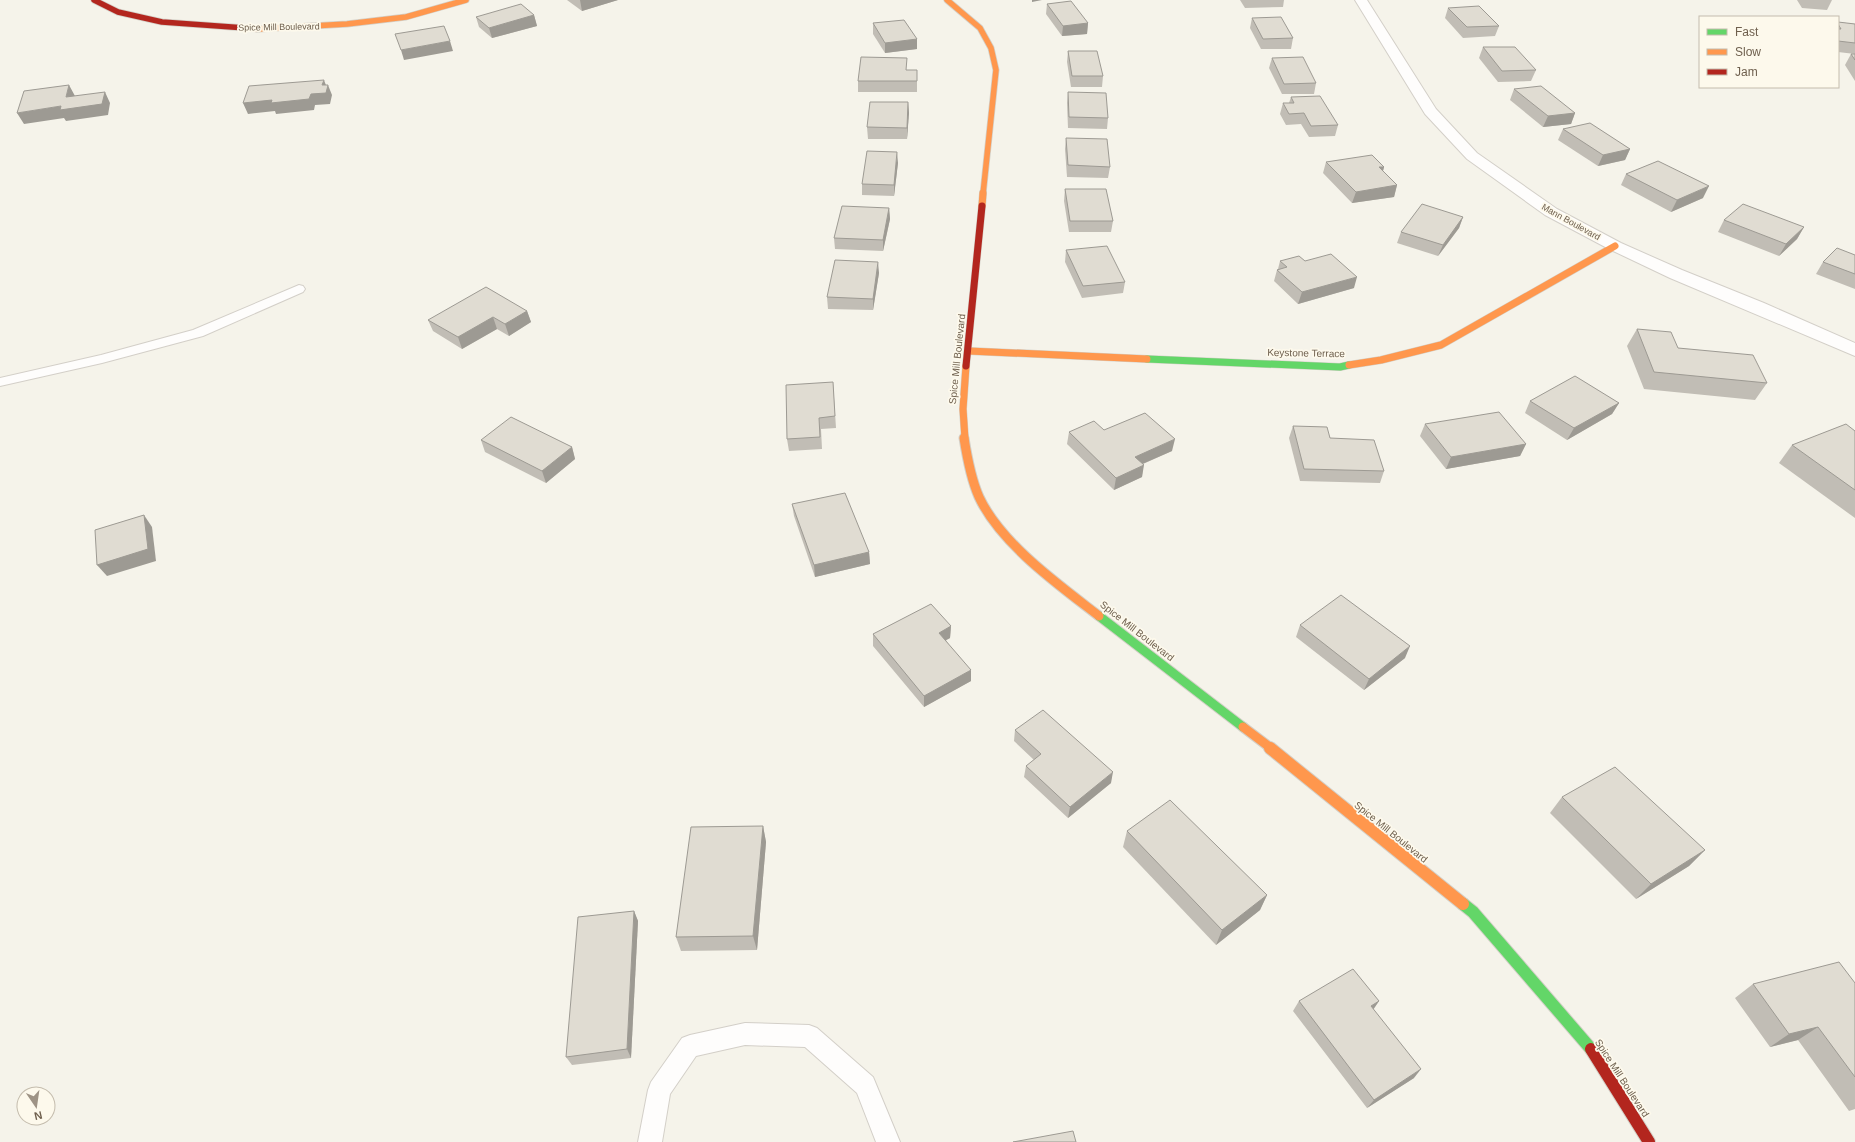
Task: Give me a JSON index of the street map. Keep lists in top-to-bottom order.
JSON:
{
  "streets": {
    "street": ["Spice Mill Boulevard", "Mann Boulevard", "Keystone Terrace"]
  },
  "crossings": [
    ["Spice Mill Boulevard", "Keystone Terrace"],
    ["Mann Boulevard", "Keystone Terrace"]
  ],
  "legend": ["Fast", "Slow", "Jam"],
  "north": "bottom"
}
